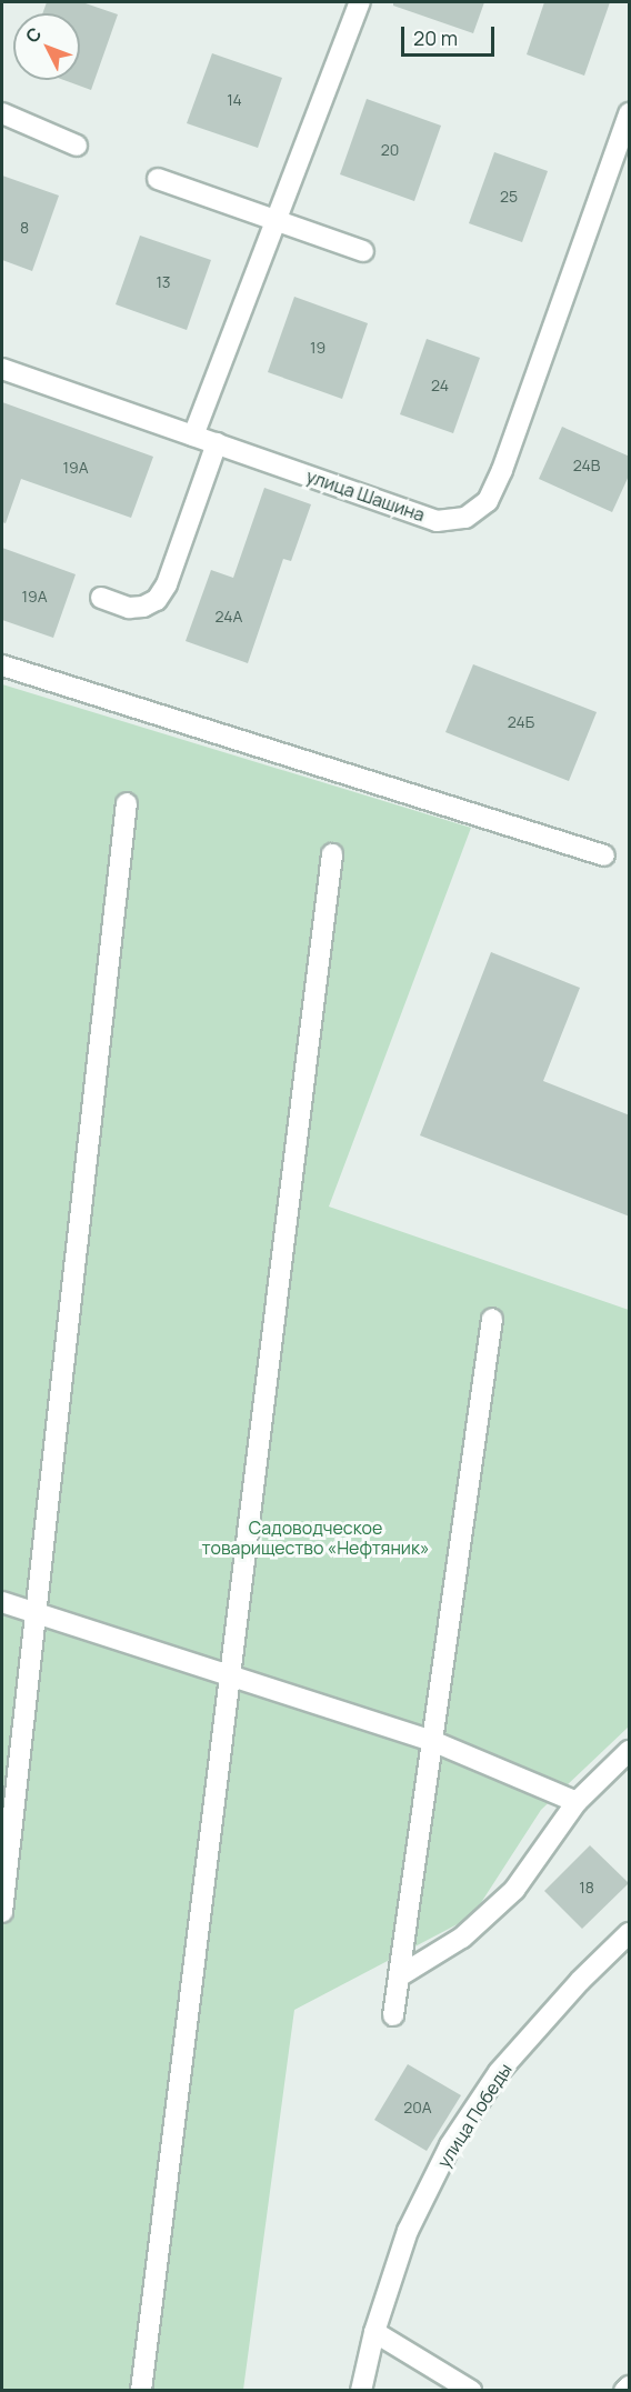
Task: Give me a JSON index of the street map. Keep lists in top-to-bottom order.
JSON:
{
  "streets": {
    "street": ["улица Шашина", "улица Победы"]
  },
  "parks": ["Садоводческое товарищество «Нефтяник»"],
  "house_numbers": [
    "14",
    "20",
    "25",
    "8",
    "13",
    "19",
    "24",
    "24В",
    "19А",
    "19А",
    "24А",
    "24Б",
    "18",
    "20А"
  ],
  "scale_bar": "20 m",
  "north": "top left"
}
